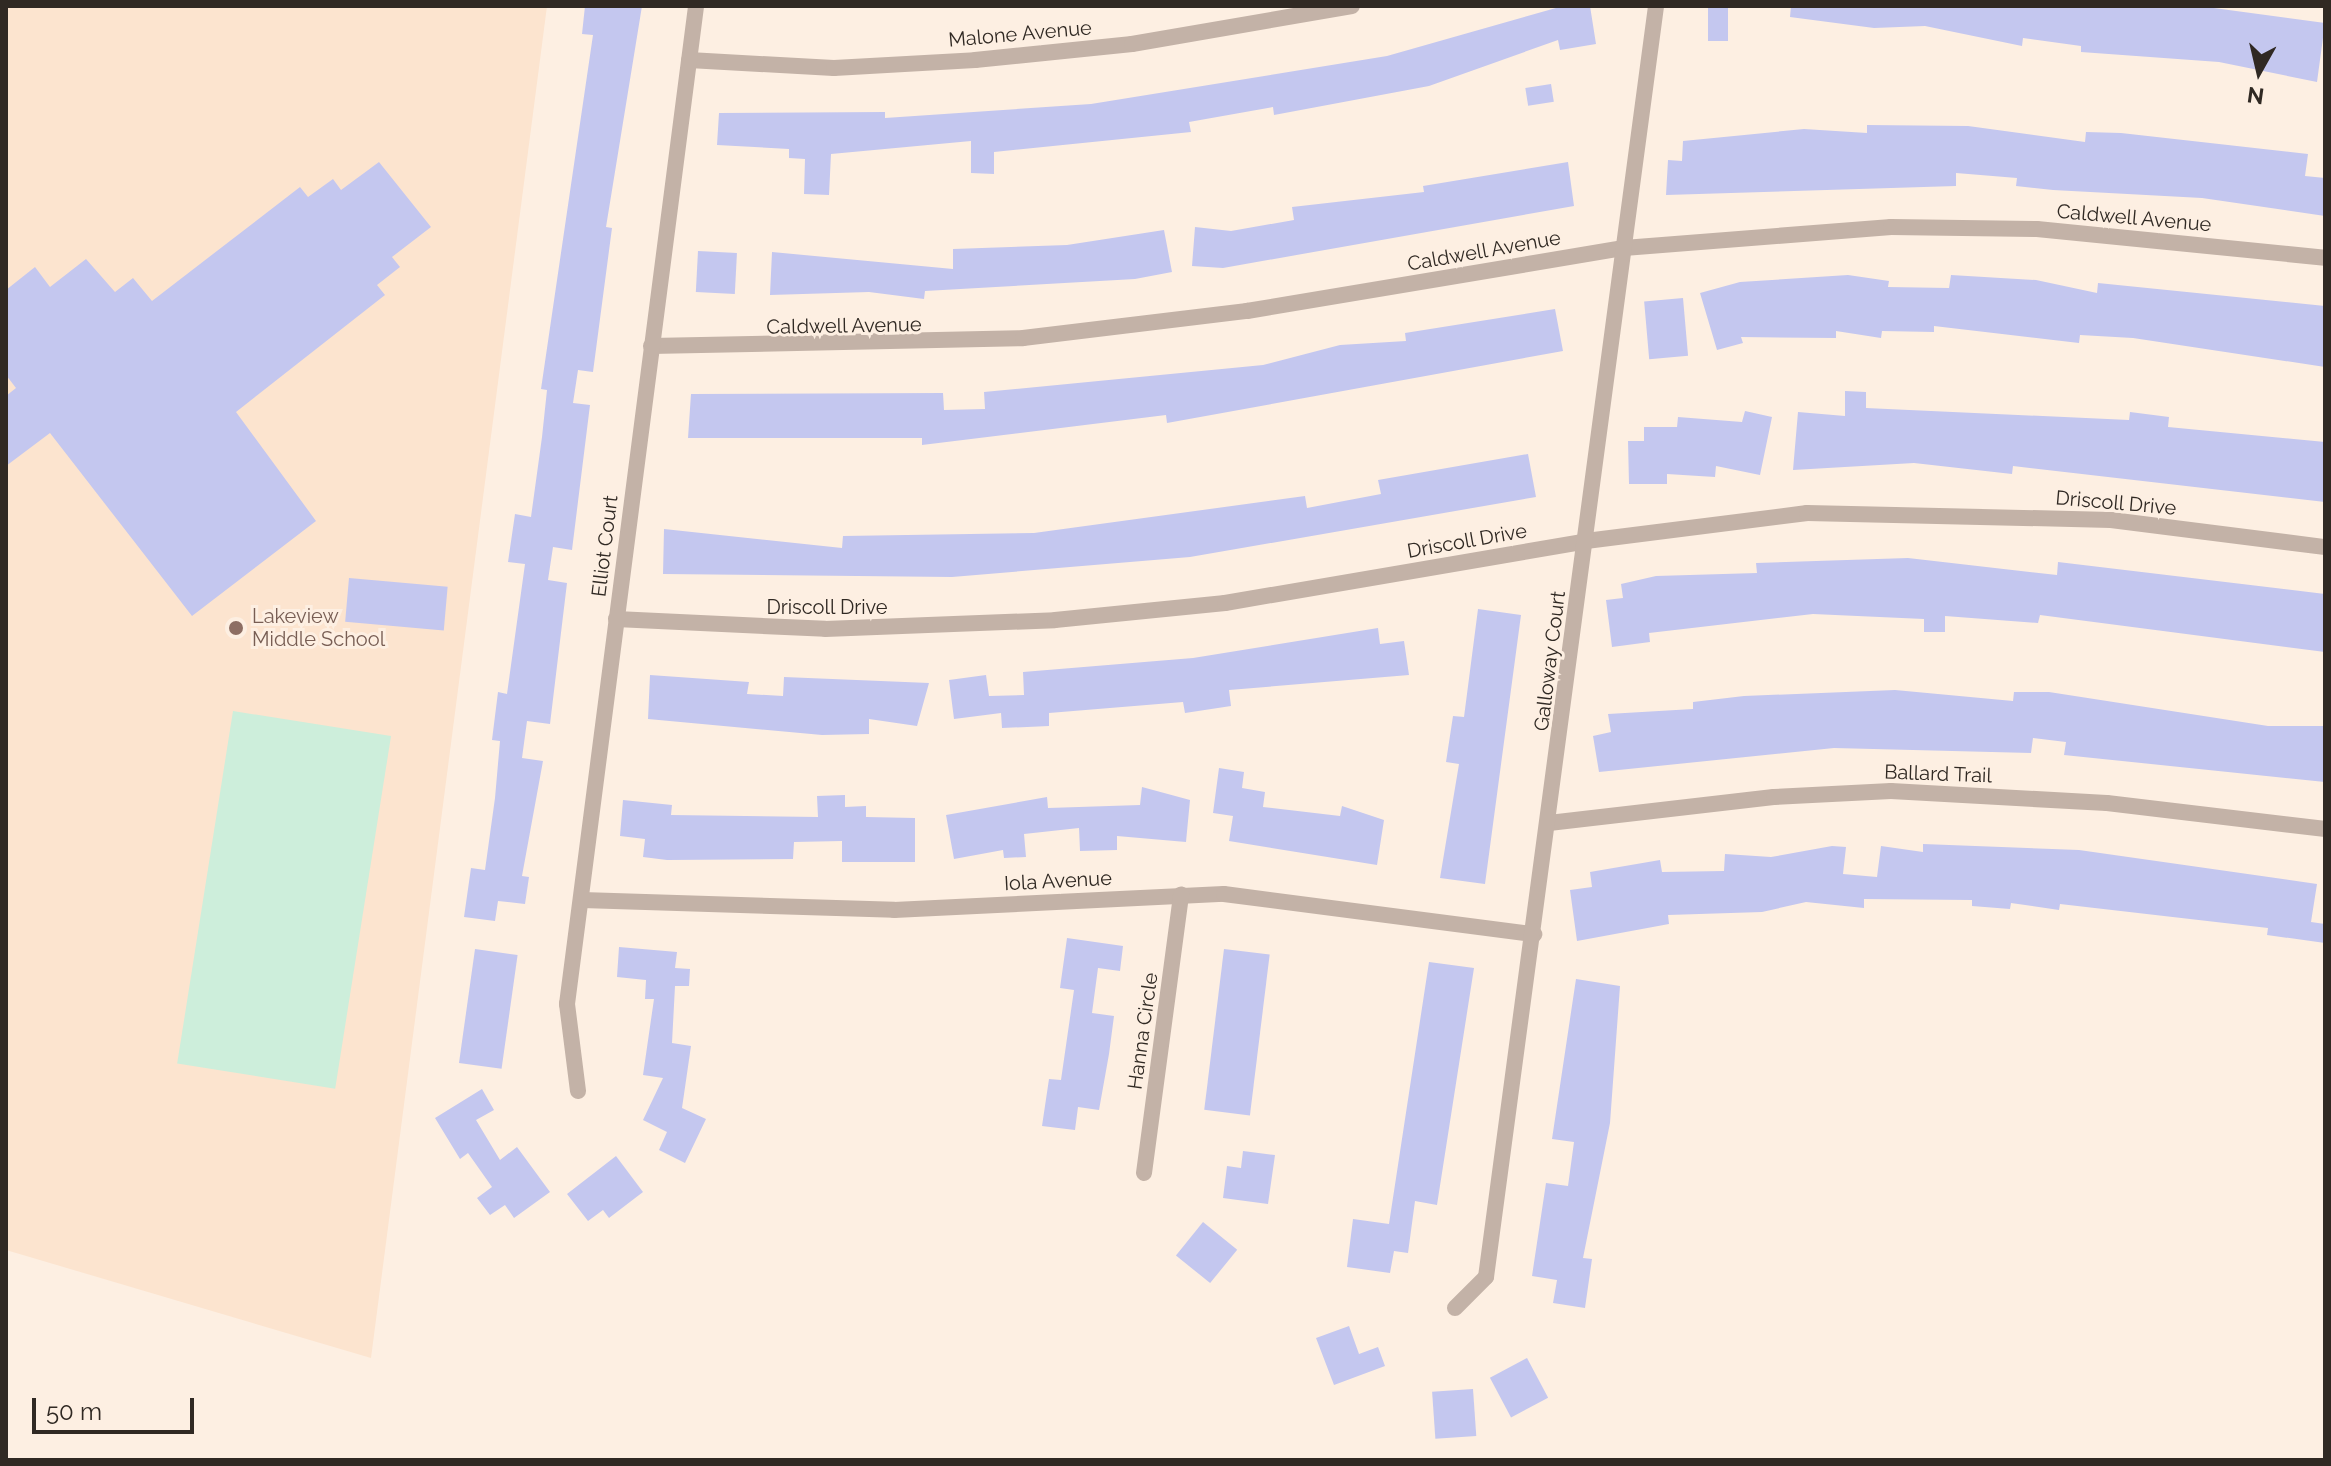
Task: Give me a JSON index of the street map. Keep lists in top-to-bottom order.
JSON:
{
  "streets": {
    "street": [
      "Malone Avenue",
      "Caldwell Avenue",
      "Driscoll Drive",
      "Elliot Court",
      "Galloway Court",
      "Ballard Trail",
      "Iola Avenue",
      "Hanna Circle"
    ]
  },
  "crossings": [
    ["Malone Avenue", "Elliot Court"],
    ["Caldwell Avenue", "Elliot Court"],
    ["Caldwell Avenue", "Galloway Court"],
    ["Driscoll Drive", "Elliot Court"],
    ["Driscoll Drive", "Galloway Court"],
    ["Elliot Court", "Iola Avenue"],
    ["Galloway Court", "Ballard Trail"],
    ["Galloway Court", "Iola Avenue"],
    ["Iola Avenue", "Hanna Circle"]
  ],
  "places": ["Lakeview Middle School"],
  "scale_bar": "50 m",
  "north": "bottom"
}
